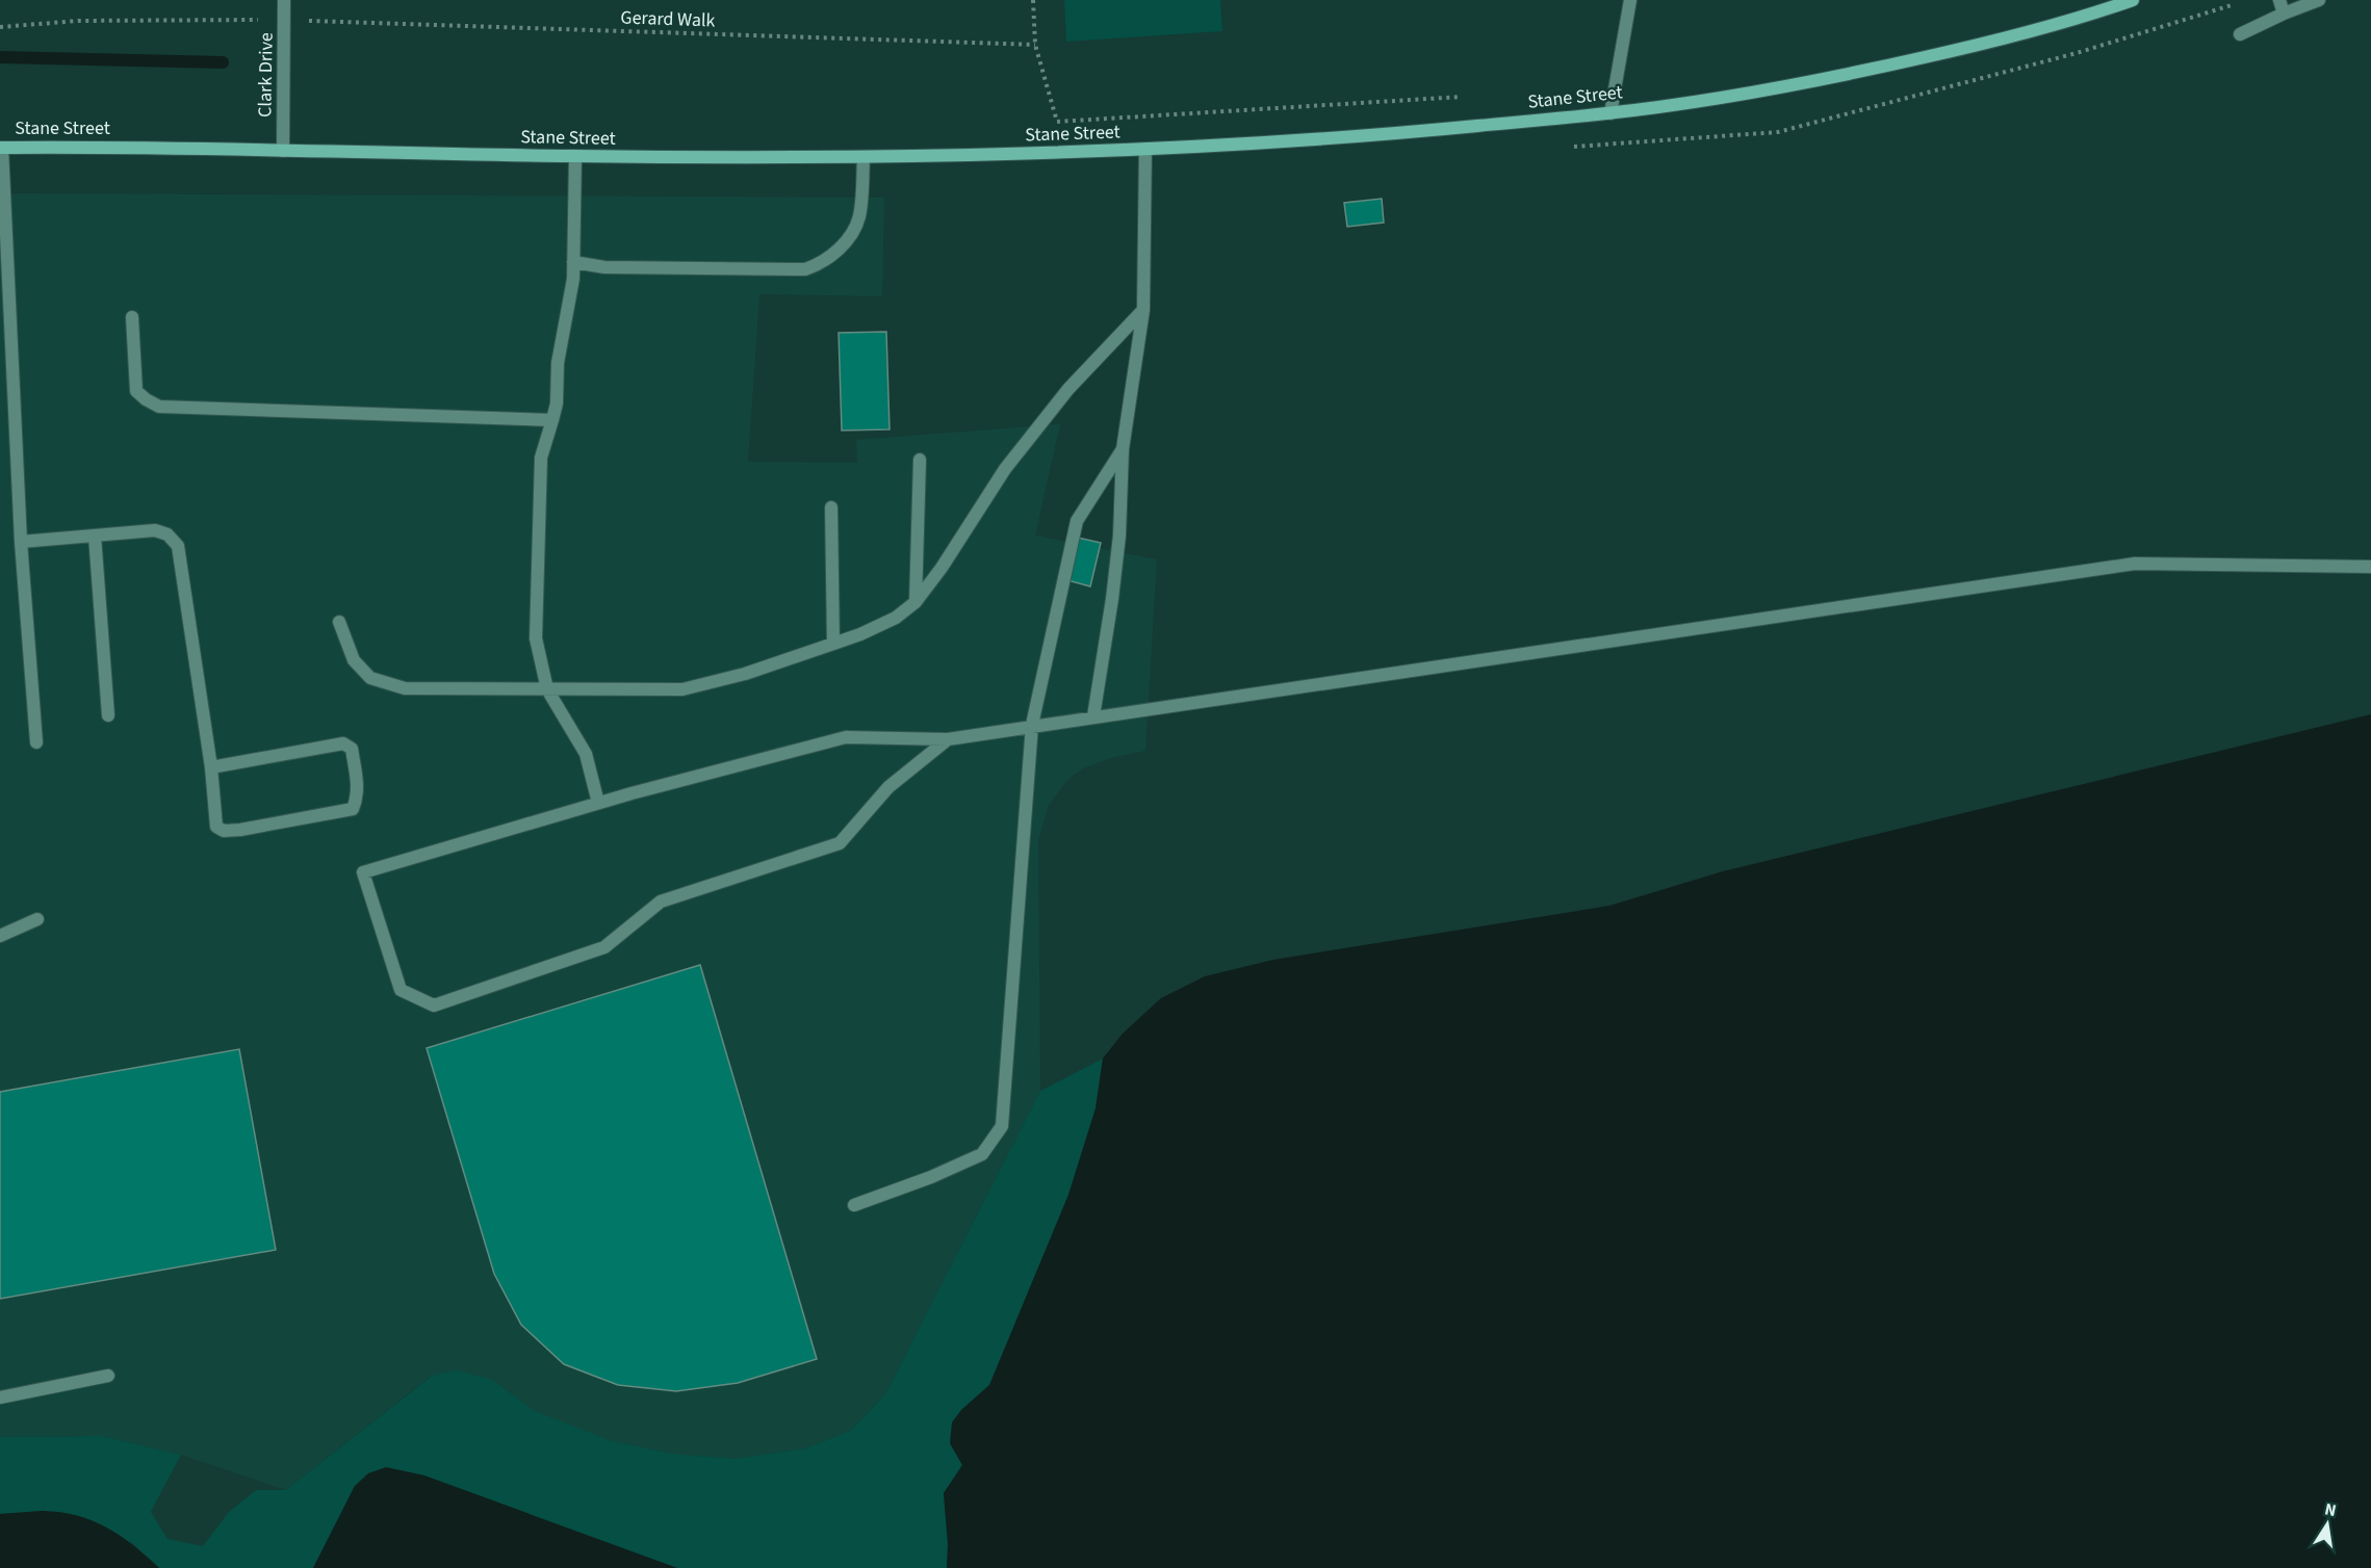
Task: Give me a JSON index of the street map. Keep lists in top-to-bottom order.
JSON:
{
  "streets": {
    "street": ["Clark Drive", "Stane Street"],
    "path": ["Gerard Walk"]
  },
  "crossings": [
    ["Gerard Walk", "Clark Drive"],
    ["Clark Drive", "Stane Street"]
  ],
  "north": "top"
}
